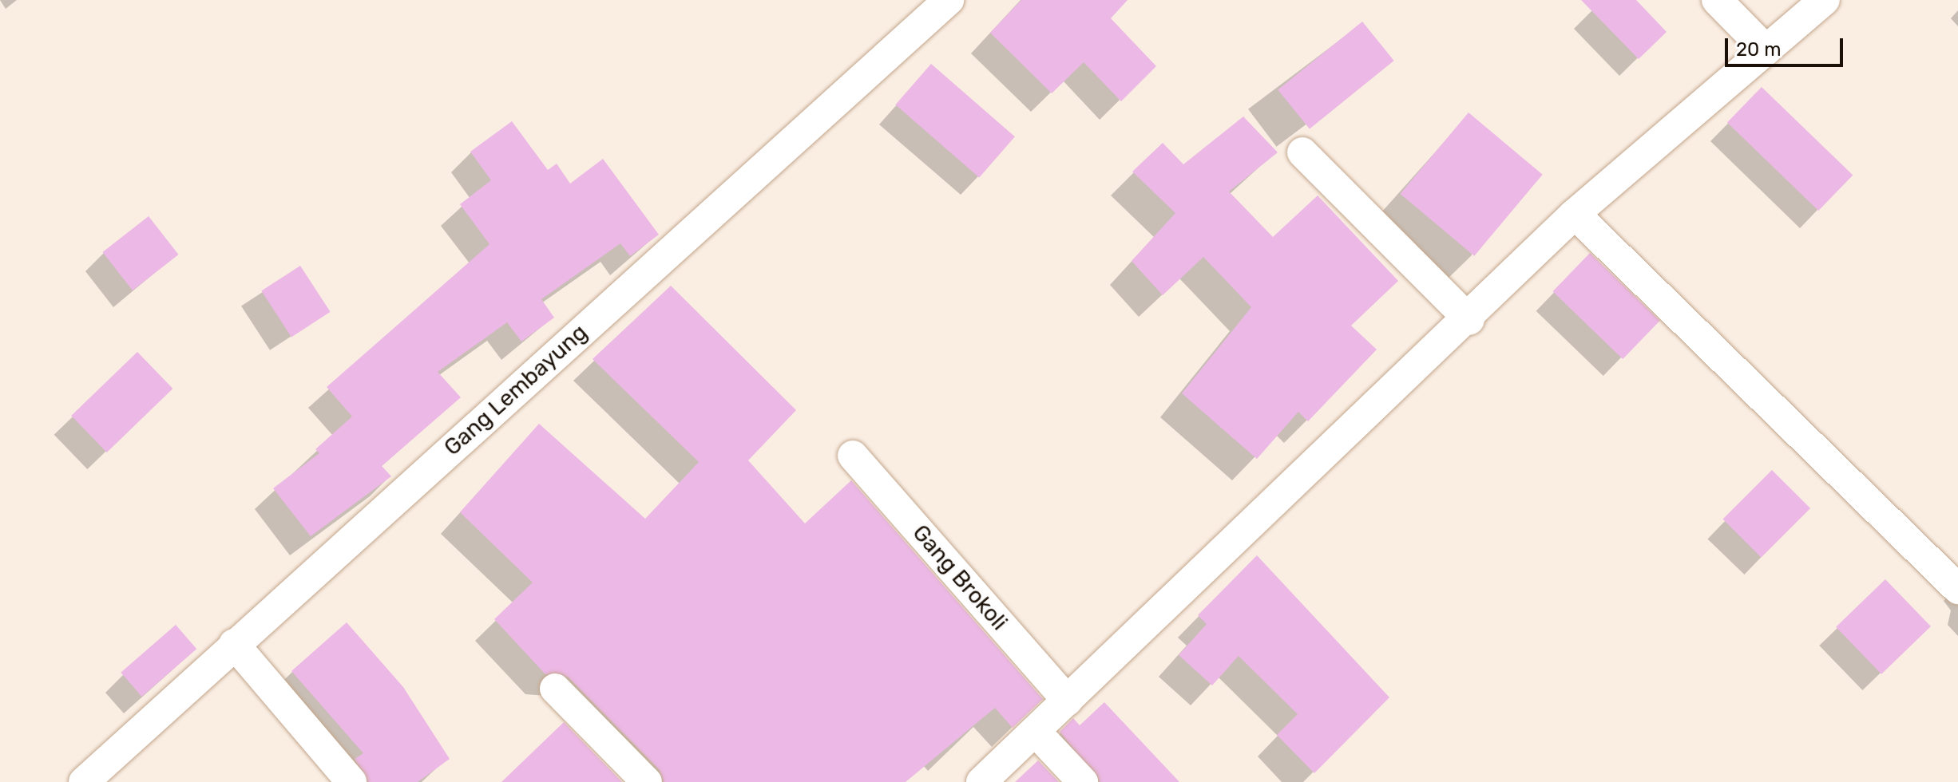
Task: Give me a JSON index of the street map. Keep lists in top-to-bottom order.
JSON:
{
  "streets": {
    "street": ["Gang Lembayung", "Gang Brokoli"]
  },
  "scale_bar": "20 m"
}
